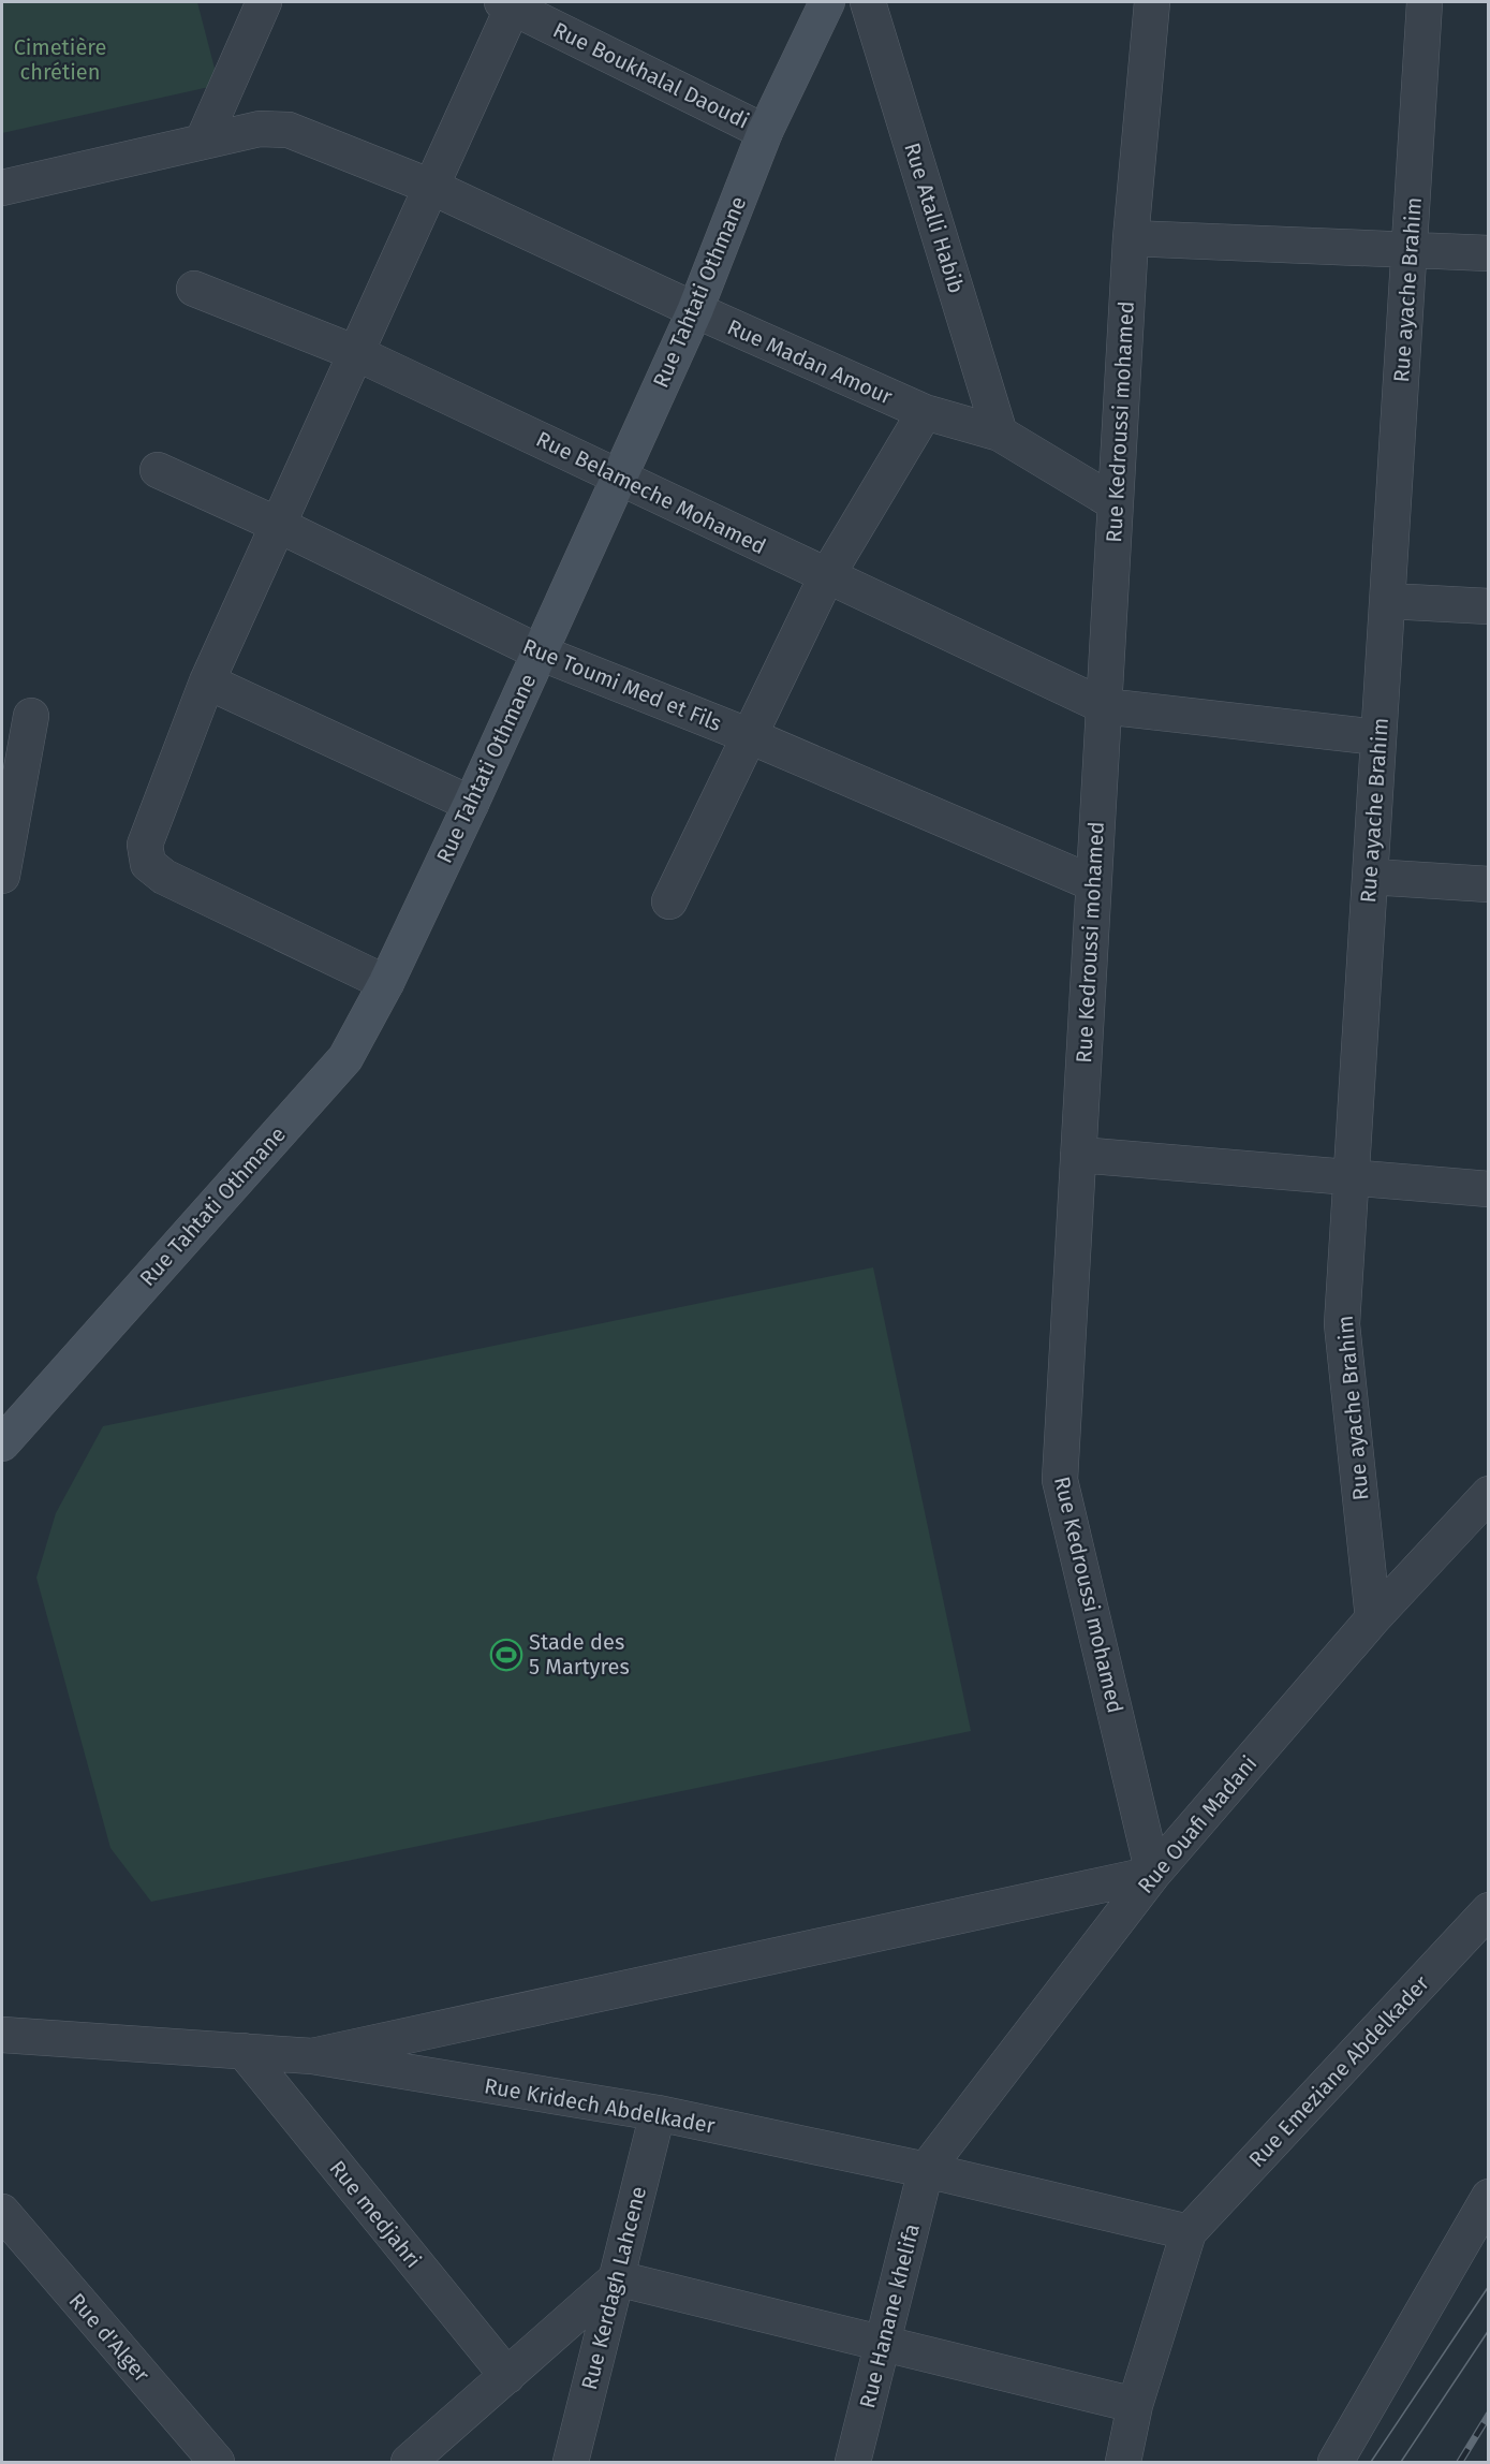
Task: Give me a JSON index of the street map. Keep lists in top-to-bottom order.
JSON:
{
  "streets": {
    "main road": ["Rue Tahtati Othmane"],
    "street": [
      "Rue Boukhalal Daoudi",
      "Rue Atalli Habib",
      "Rue ayache Brahim",
      "Rue Madan Amour",
      "Rue Kedroussi mohamed",
      "Rue Belameche Mohamed",
      "Rue Toumi Med et Fils",
      "Rue Ouafi Madani",
      "Rue Emeziane Abdelkader",
      "Rue Kridech Abdelkader",
      "Rue medjahri",
      "Rue Kerdagh Lahcene",
      "Rue Hanane khelifa",
      "Rue d'Alger"
    ]
  },
  "crossings": [
    ["Rue Boukhalal Daoudi", "Rue Tahtati Othmane"],
    ["Rue Atalli Habib", "Rue Madan Amour"],
    ["Rue ayache Brahim", "Rue Belameche Mohamed"],
    ["Rue ayache Brahim", "Rue Ouafi Madani"],
    ["Rue Tahtati Othmane", "Rue Madan Amour"],
    ["Rue Tahtati Othmane", "Rue Belameche Mohamed"],
    ["Rue Tahtati Othmane", "Rue Toumi Med et Fils"],
    ["Rue Madan Amour", "Rue Kedroussi mohamed"],
    ["Rue Kedroussi mohamed", "Rue Belameche Mohamed"],
    ["Rue Kedroussi mohamed", "Rue Toumi Med et Fils"],
    ["Rue Kedroussi mohamed", "Rue Ouafi Madani"],
    ["Rue Ouafi Madani", "Rue Kridech Abdelkader"],
    ["Rue Ouafi Madani", "Rue Hanane khelifa"],
    ["Rue Emeziane Abdelkader", "Rue Kridech Abdelkader"],
    ["Rue Kridech Abdelkader", "Rue medjahri"],
    ["Rue Kridech Abdelkader", "Rue Kerdagh Lahcene"],
    ["Rue Kridech Abdelkader", "Rue Hanane khelifa"]
  ],
  "parks": ["Cimetière chrétien"],
  "places": {
    "sports": ["Stade des 5 Martyres"]
  }
}
